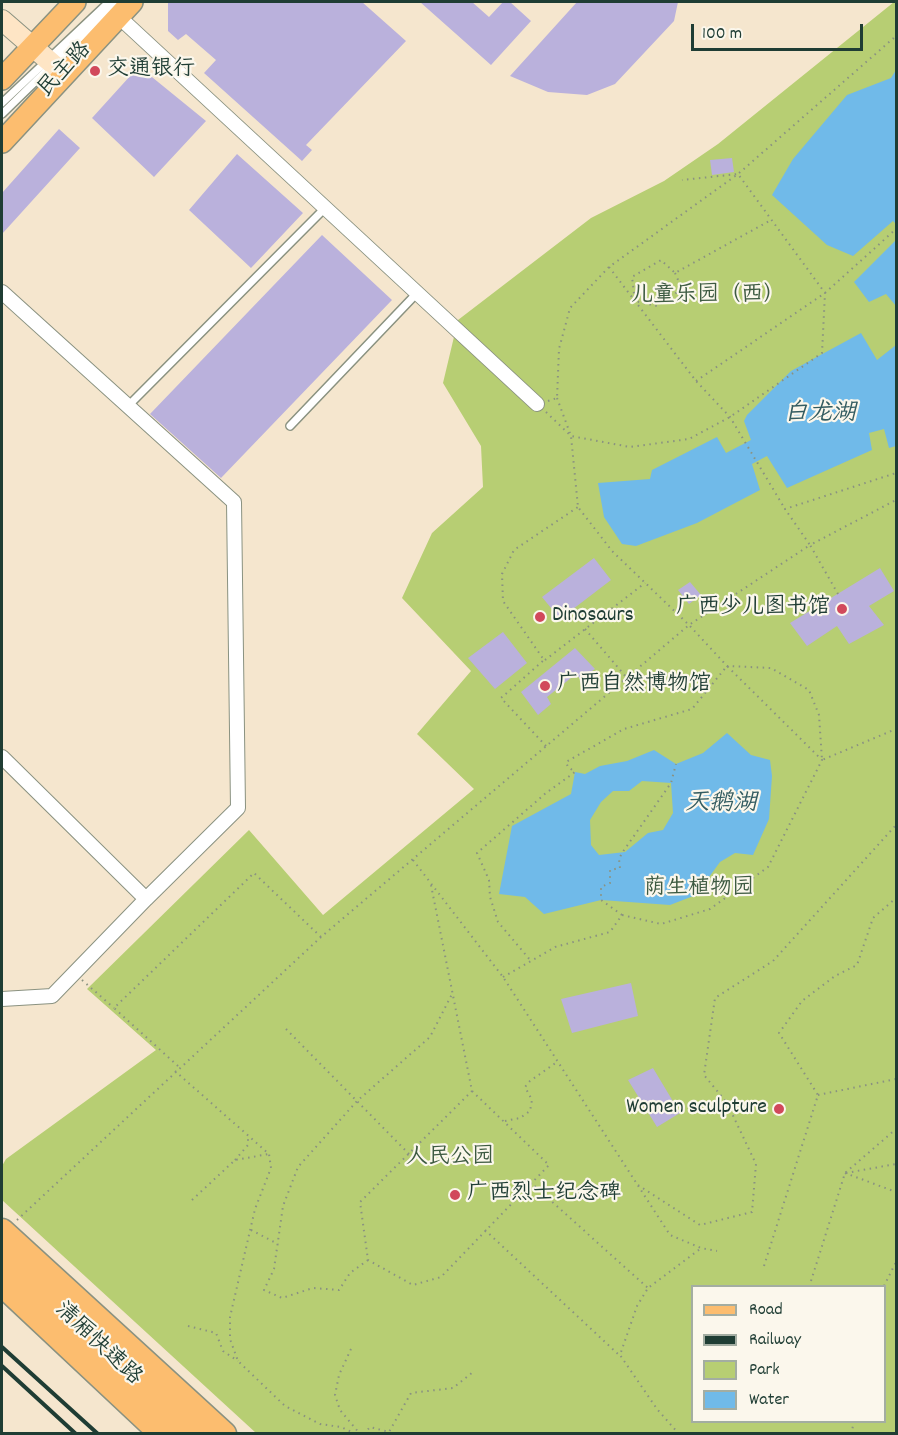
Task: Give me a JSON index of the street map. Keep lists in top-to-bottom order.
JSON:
{
  "streets": {
    "highway": ["清厢快速路"],
    "main road": ["民主路"]
  },
  "water": ["白龙湖", "天鹅湖"],
  "parks": ["儿童乐园（西）", "荫生植物园", "人民公园"],
  "places": [
    "交通银行",
    "广西少儿图书馆",
    "Dinosaurs",
    "广西自然博物馆",
    "Women sculpture",
    "广西烈士纪念碑"
  ],
  "legend": [
    "Road",
    "Railway",
    "Park",
    "Water"
  ],
  "scale_bar": "100 m"
}
